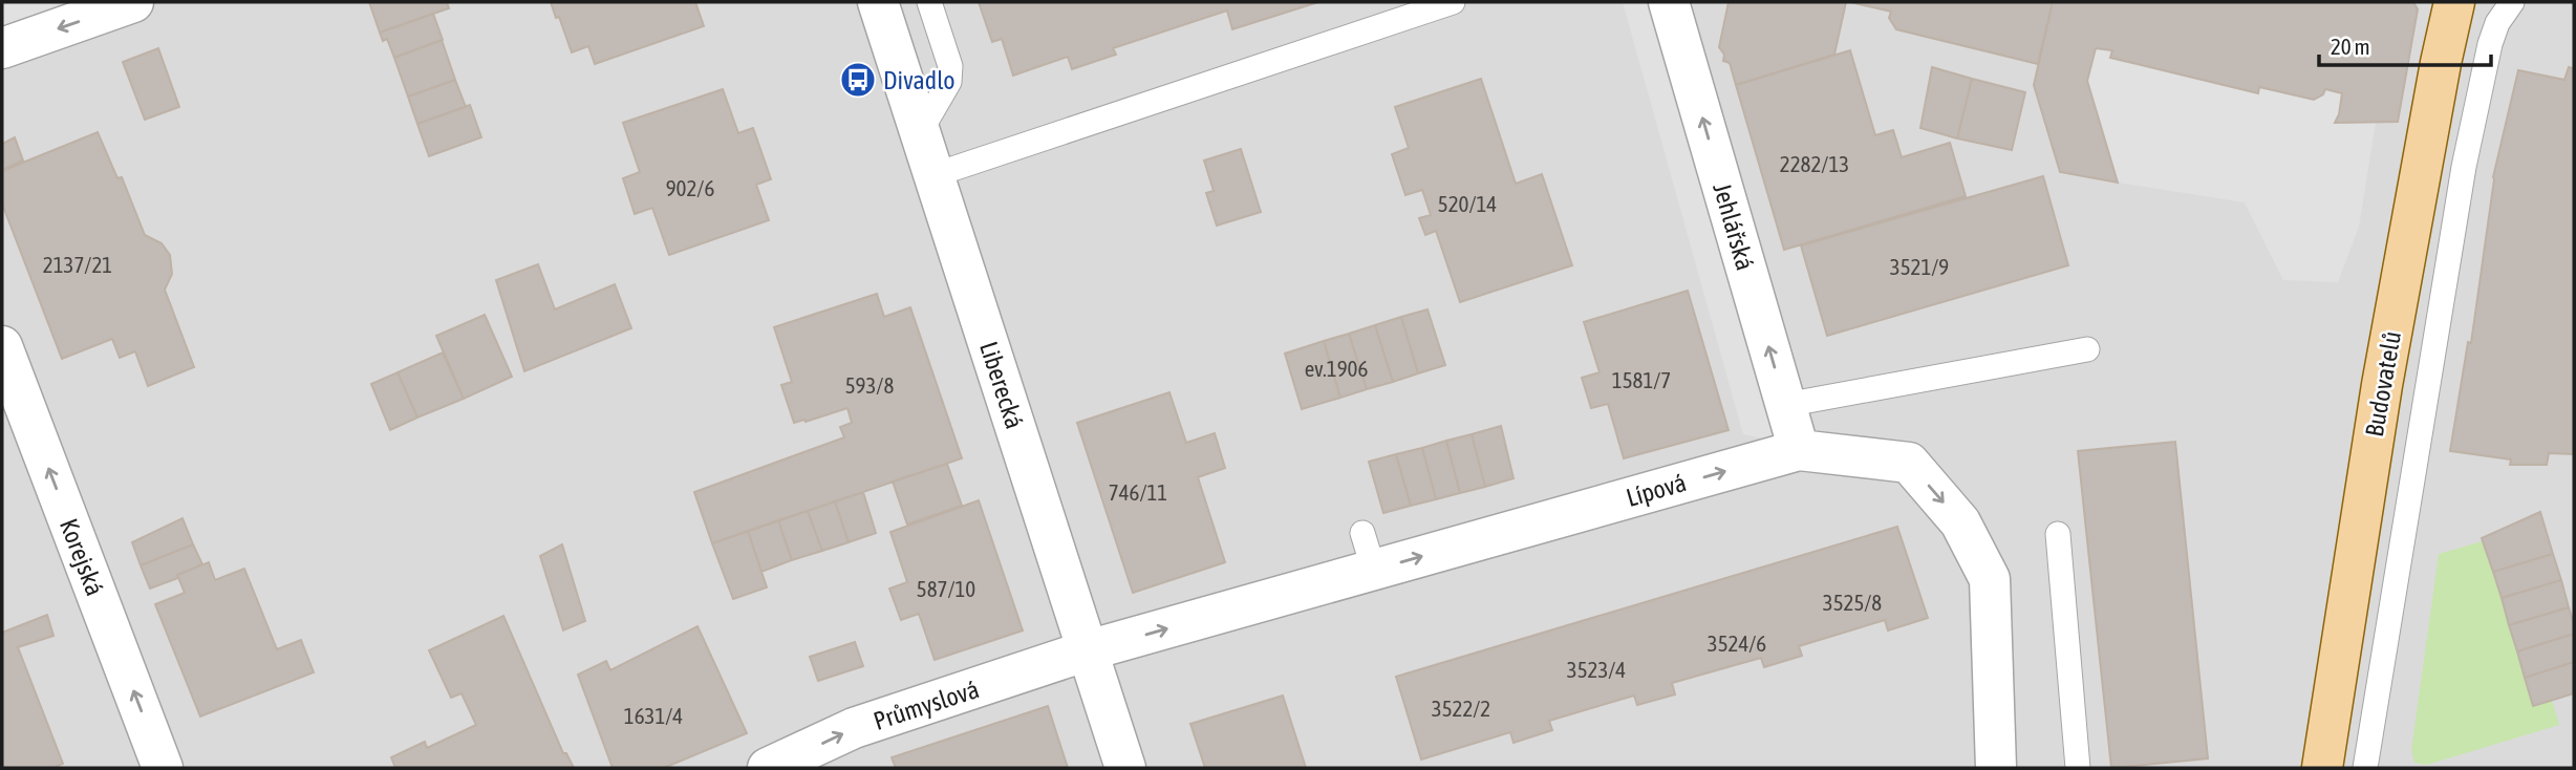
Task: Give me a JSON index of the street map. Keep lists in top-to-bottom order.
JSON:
{
  "streets": {
    "main road": ["Budovatelů"],
    "street": [
      "Jehlářská",
      "Liberecká",
      "Lípová",
      "Korejská",
      "Průmyslová"
    ]
  },
  "crossings": [
    ["Jehlářská", "Lípová"],
    ["Liberecká", "Lípová"],
    ["Liberecká", "Průmyslová"],
    ["Lípová", "Průmyslová"]
  ],
  "one_way": ["Jehlářská", "Korejská", "Průmyslová"],
  "places": {
    "bus stop": ["Divadlo"]
  },
  "house_numbers": [
    "2282/13",
    "902/6",
    "520/14",
    "2137/21",
    "3521/9",
    "ev.1906",
    "1581/7",
    "593/8",
    "746/11",
    "587/10",
    "3525/8",
    "3524/6",
    "3523/4",
    "3522/2",
    "1631/4"
  ],
  "scale_bar": "20 m"
}
